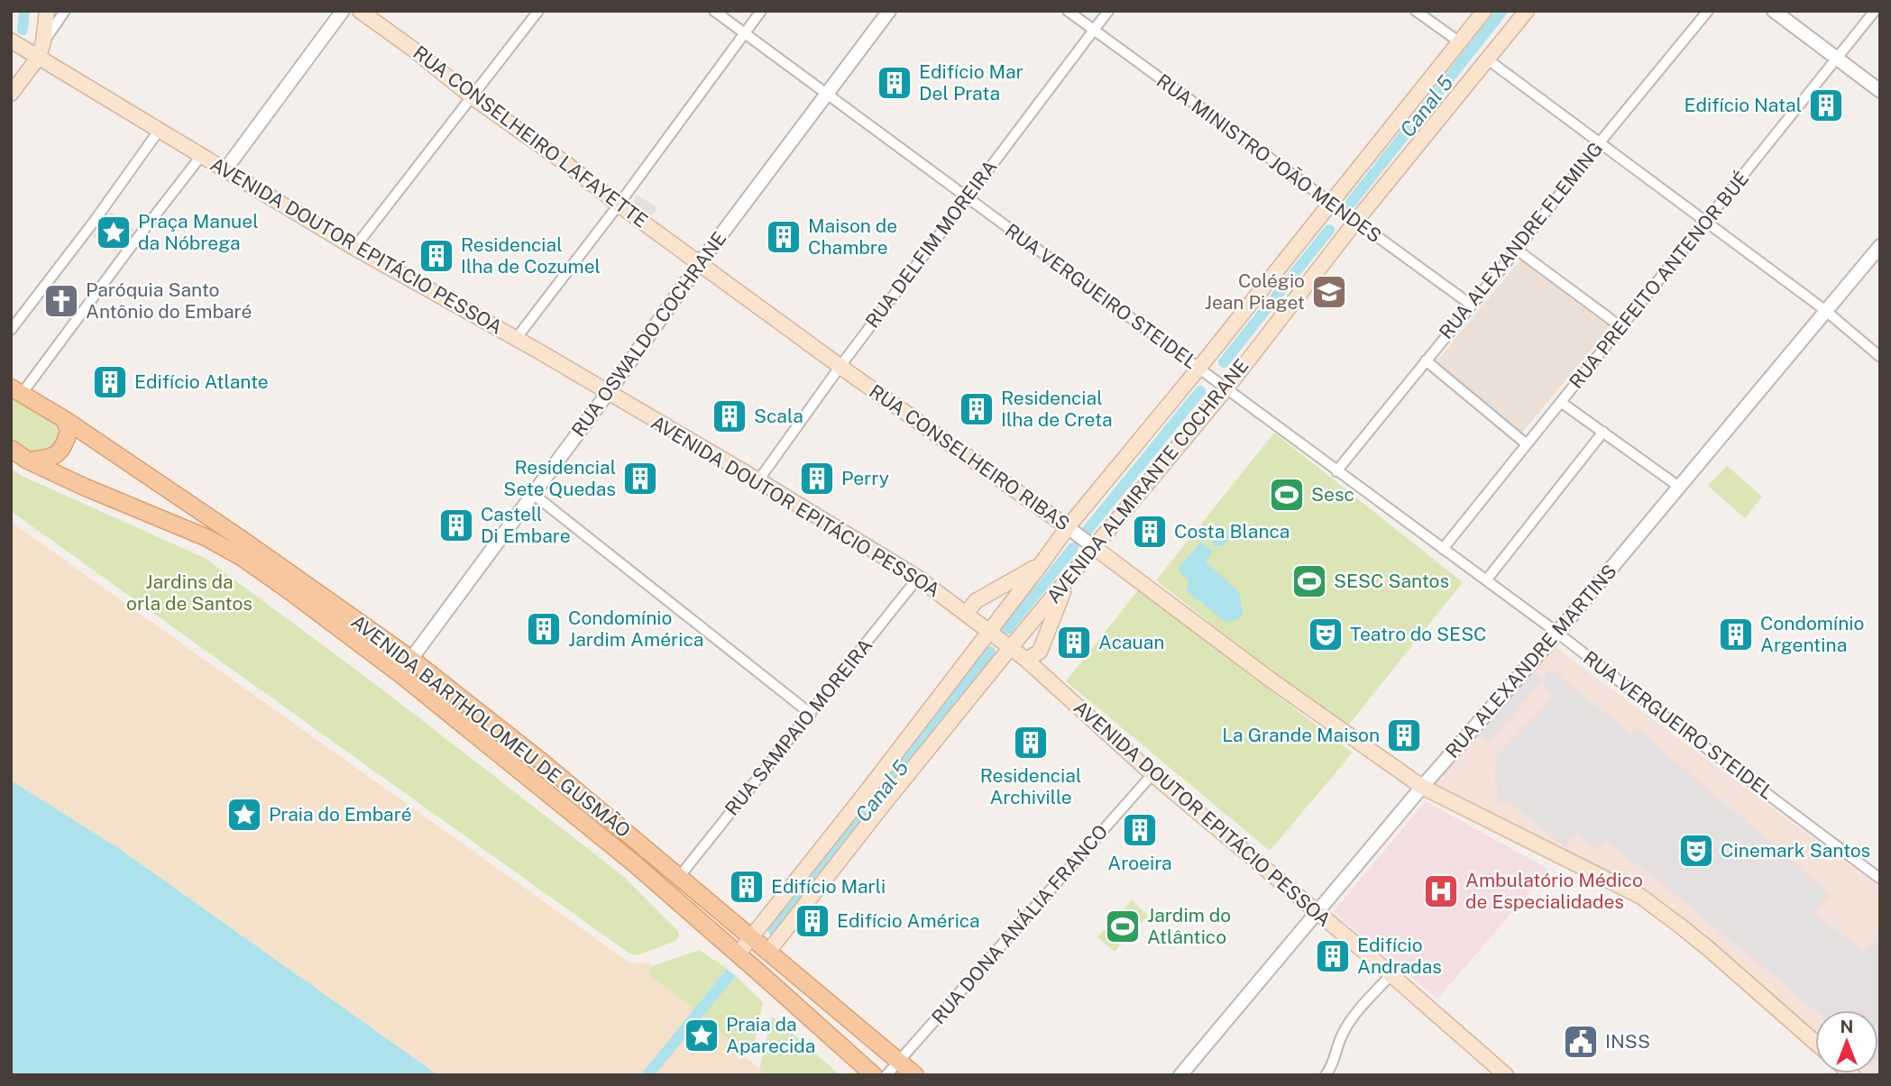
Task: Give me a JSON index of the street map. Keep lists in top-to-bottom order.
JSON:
{
  "streets": {
    "main road": [
      "RUA CONSELHEIRO LAFAYETTE",
      "AVENIDA DOUTOR EPITÁCIO PESSOA",
      "RUA CONSELHEIRO RIBAS",
      "AVENIDA ALMIRANTE COCHRANE",
      "AVENIDA BARTHOLOMEU DE GUSMÃO"
    ],
    "street": [
      "RUA MINISTRO JOÃO MENDES",
      "RUA ALEXANDRE FLEMING",
      "RUA DELFIM MOREIRA",
      "RUA PREFEITO ANTENOR BUÉ",
      "RUA VERGUEIRO STEIDEL",
      "RUA OSWALDO COCHRANE",
      "RUA ALEXANDRE MARTINS",
      "RUA SAMPAIO MOREIRA",
      "RUA DONA ANÁLIA FRANCO"
    ]
  },
  "crossings": [
    ["RUA CONSELHEIRO LAFAYETTE", "RUA OSWALDO COCHRANE"],
    ["RUA CONSELHEIRO LAFAYETTE", "RUA CONSELHEIRO RIBAS"],
    ["RUA MINISTRO JOÃO MENDES", "RUA ALEXANDRE FLEMING"],
    ["RUA MINISTRO JOÃO MENDES", "RUA DELFIM MOREIRA"],
    ["RUA MINISTRO JOÃO MENDES", "AVENIDA ALMIRANTE COCHRANE"],
    ["RUA ALEXANDRE FLEMING", "RUA VERGUEIRO STEIDEL"],
    ["RUA DELFIM MOREIRA", "AVENIDA DOUTOR EPITÁCIO PESSOA"],
    ["RUA DELFIM MOREIRA", "RUA VERGUEIRO STEIDEL"],
    ["RUA DELFIM MOREIRA", "RUA CONSELHEIRO RIBAS"],
    ["AVENIDA DOUTOR EPITÁCIO PESSOA", "RUA OSWALDO COCHRANE"],
    ["AVENIDA DOUTOR EPITÁCIO PESSOA", "AVENIDA ALMIRANTE COCHRANE"],
    ["AVENIDA DOUTOR EPITÁCIO PESSOA", "RUA ALEXANDRE MARTINS"],
    ["AVENIDA DOUTOR EPITÁCIO PESSOA", "RUA SAMPAIO MOREIRA"],
    ["AVENIDA DOUTOR EPITÁCIO PESSOA", "RUA DONA ANÁLIA FRANCO"],
    ["RUA PREFEITO ANTENOR BUÉ", "RUA VERGUEIRO STEIDEL"],
    ["RUA VERGUEIRO STEIDEL", "RUA OSWALDO COCHRANE"],
    ["RUA VERGUEIRO STEIDEL", "AVENIDA ALMIRANTE COCHRANE"],
    ["RUA VERGUEIRO STEIDEL", "RUA ALEXANDRE MARTINS"],
    ["RUA OSWALDO COCHRANE", "RUA CONSELHEIRO RIBAS"],
    ["RUA OSWALDO COCHRANE", "AVENIDA BARTHOLOMEU DE GUSMÃO"],
    ["RUA CONSELHEIRO RIBAS", "AVENIDA ALMIRANTE COCHRANE"],
    ["RUA CONSELHEIRO RIBAS", "RUA ALEXANDRE MARTINS"],
    ["AVENIDA ALMIRANTE COCHRANE", "AVENIDA BARTHOLOMEU DE GUSMÃO"],
    ["AVENIDA BARTHOLOMEU DE GUSMÃO", "RUA SAMPAIO MOREIRA"],
    ["AVENIDA BARTHOLOMEU DE GUSMÃO", "RUA DONA ANÁLIA FRANCO"]
  ],
  "water": ["Canal 5"],
  "parks": ["Jardins da orla de Santos"],
  "places": {
    "building": [
      "Edifício Mar Del Prata",
      "Edifício Natal",
      "Maison de Chambre",
      "Residencial Ilha de Cozumel",
      "Edifício Atlante",
      "Residencial Ilha de Creta",
      "Scala",
      "Residencial Sete Quedas",
      "Perry",
      "Castell Di Embare",
      "Costa Blanca",
      "Condomínio Jardim América",
      "Condomínio Argentina",
      "Acauan",
      "La Grande Maison",
      "Residencial Archiville",
      "Aroeira",
      "Edifício Marli",
      "Edifício América",
      "Edifício Andradas"
    ],
    "place": ["Praça Manuel da Nóbrega", "Praia do Embaré", "Praia da Aparecida"],
    "school or university": ["Colégio Jean Piaget"],
    "church": ["Paróquia Santo Antônio do Embaré"],
    "sports": ["Sesc", "SESC Santos", "Jardim do Atlântico"],
    "theatre": ["Teatro do SESC", "Cinemark Santos"],
    "hospital": ["Ambulatório Médico de Especialidades"],
    "public building": ["INSS"]
  },
  "north": "top"
}
